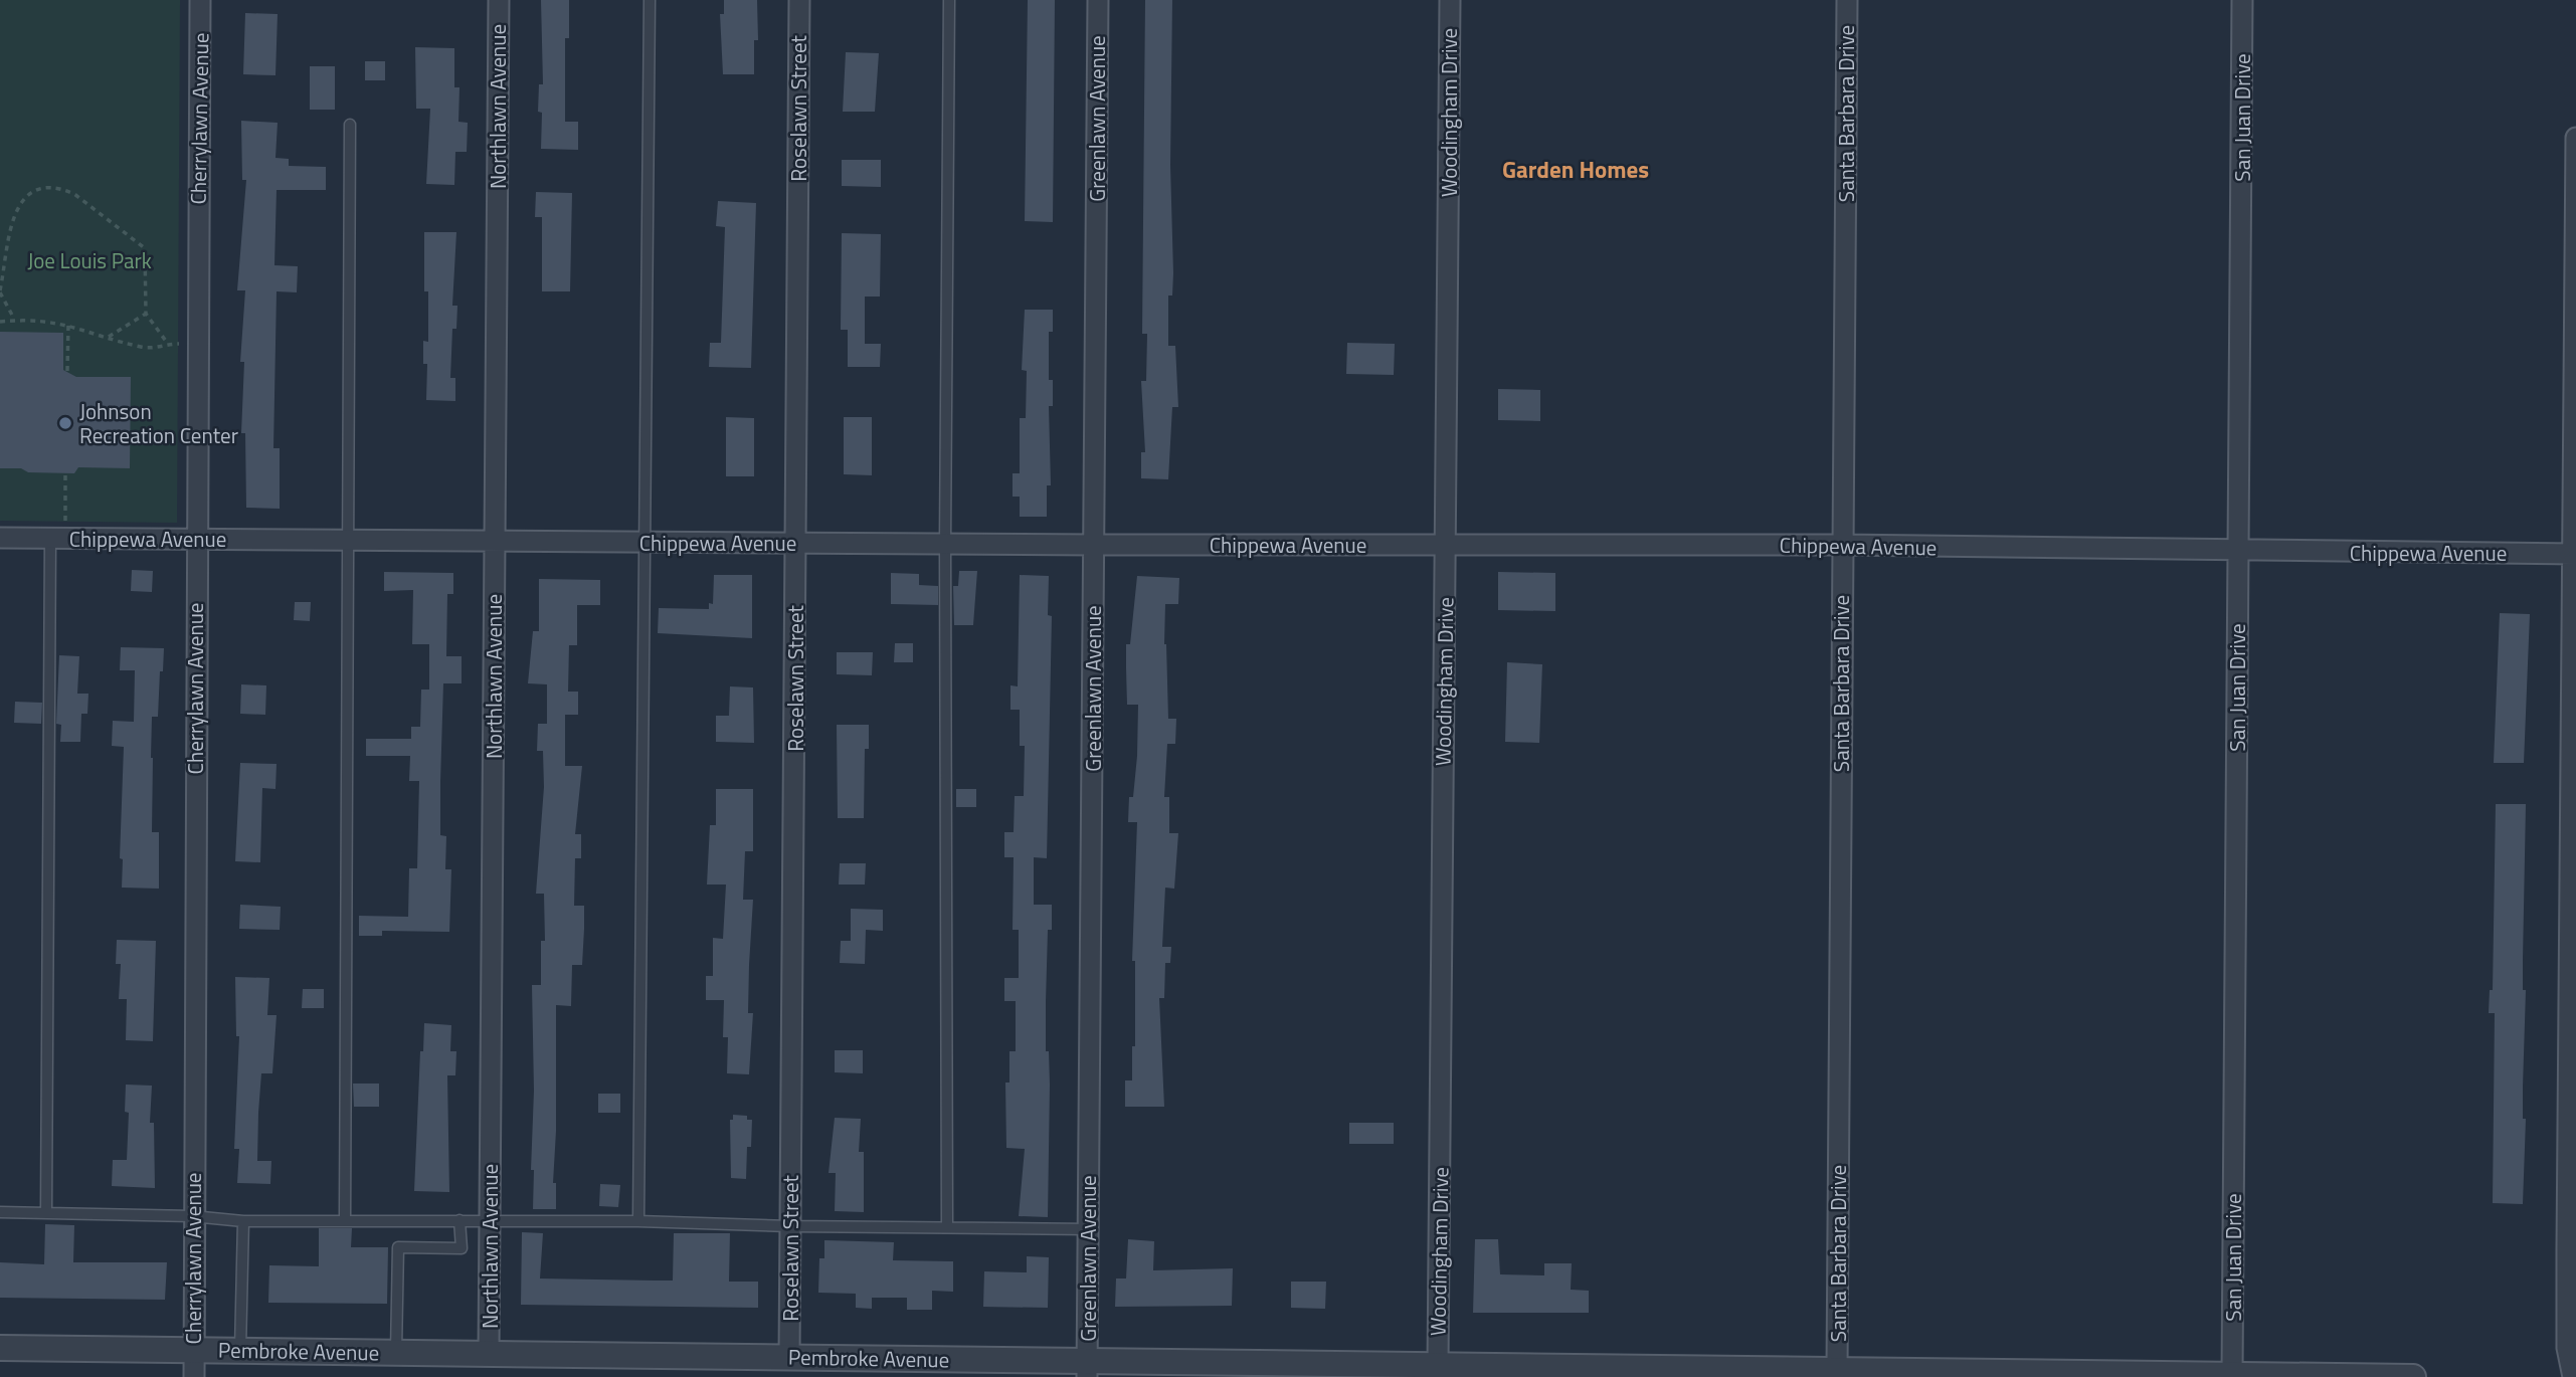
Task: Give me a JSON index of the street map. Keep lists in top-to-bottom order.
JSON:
{
  "streets": {
    "street": [
      "Northlawn Avenue",
      "Roselawn Street",
      "Woodingham Drive",
      "Santa Barbara Drive",
      "San Juan Drive",
      "Cherrylawn Avenue",
      "Greenlawn Avenue",
      "Chippewa Avenue",
      "Pembroke Avenue"
    ]
  },
  "crossings": [
    ["Northlawn Avenue", "Chippewa Avenue"],
    ["Northlawn Avenue", "Pembroke Avenue"],
    ["Roselawn Street", "Chippewa Avenue"],
    ["Roselawn Street", "Pembroke Avenue"],
    ["Woodingham Drive", "Chippewa Avenue"],
    ["Woodingham Drive", "Pembroke Avenue"],
    ["Santa Barbara Drive", "Chippewa Avenue"],
    ["Santa Barbara Drive", "Pembroke Avenue"],
    ["San Juan Drive", "Chippewa Avenue"],
    ["San Juan Drive", "Pembroke Avenue"],
    ["Cherrylawn Avenue", "Chippewa Avenue"],
    ["Cherrylawn Avenue", "Pembroke Avenue"],
    ["Greenlawn Avenue", "Chippewa Avenue"],
    ["Greenlawn Avenue", "Pembroke Avenue"]
  ],
  "districts": ["Garden Homes"],
  "parks": ["Joe Louis Park"],
  "places": ["Johnson Recreation Center"]
}
